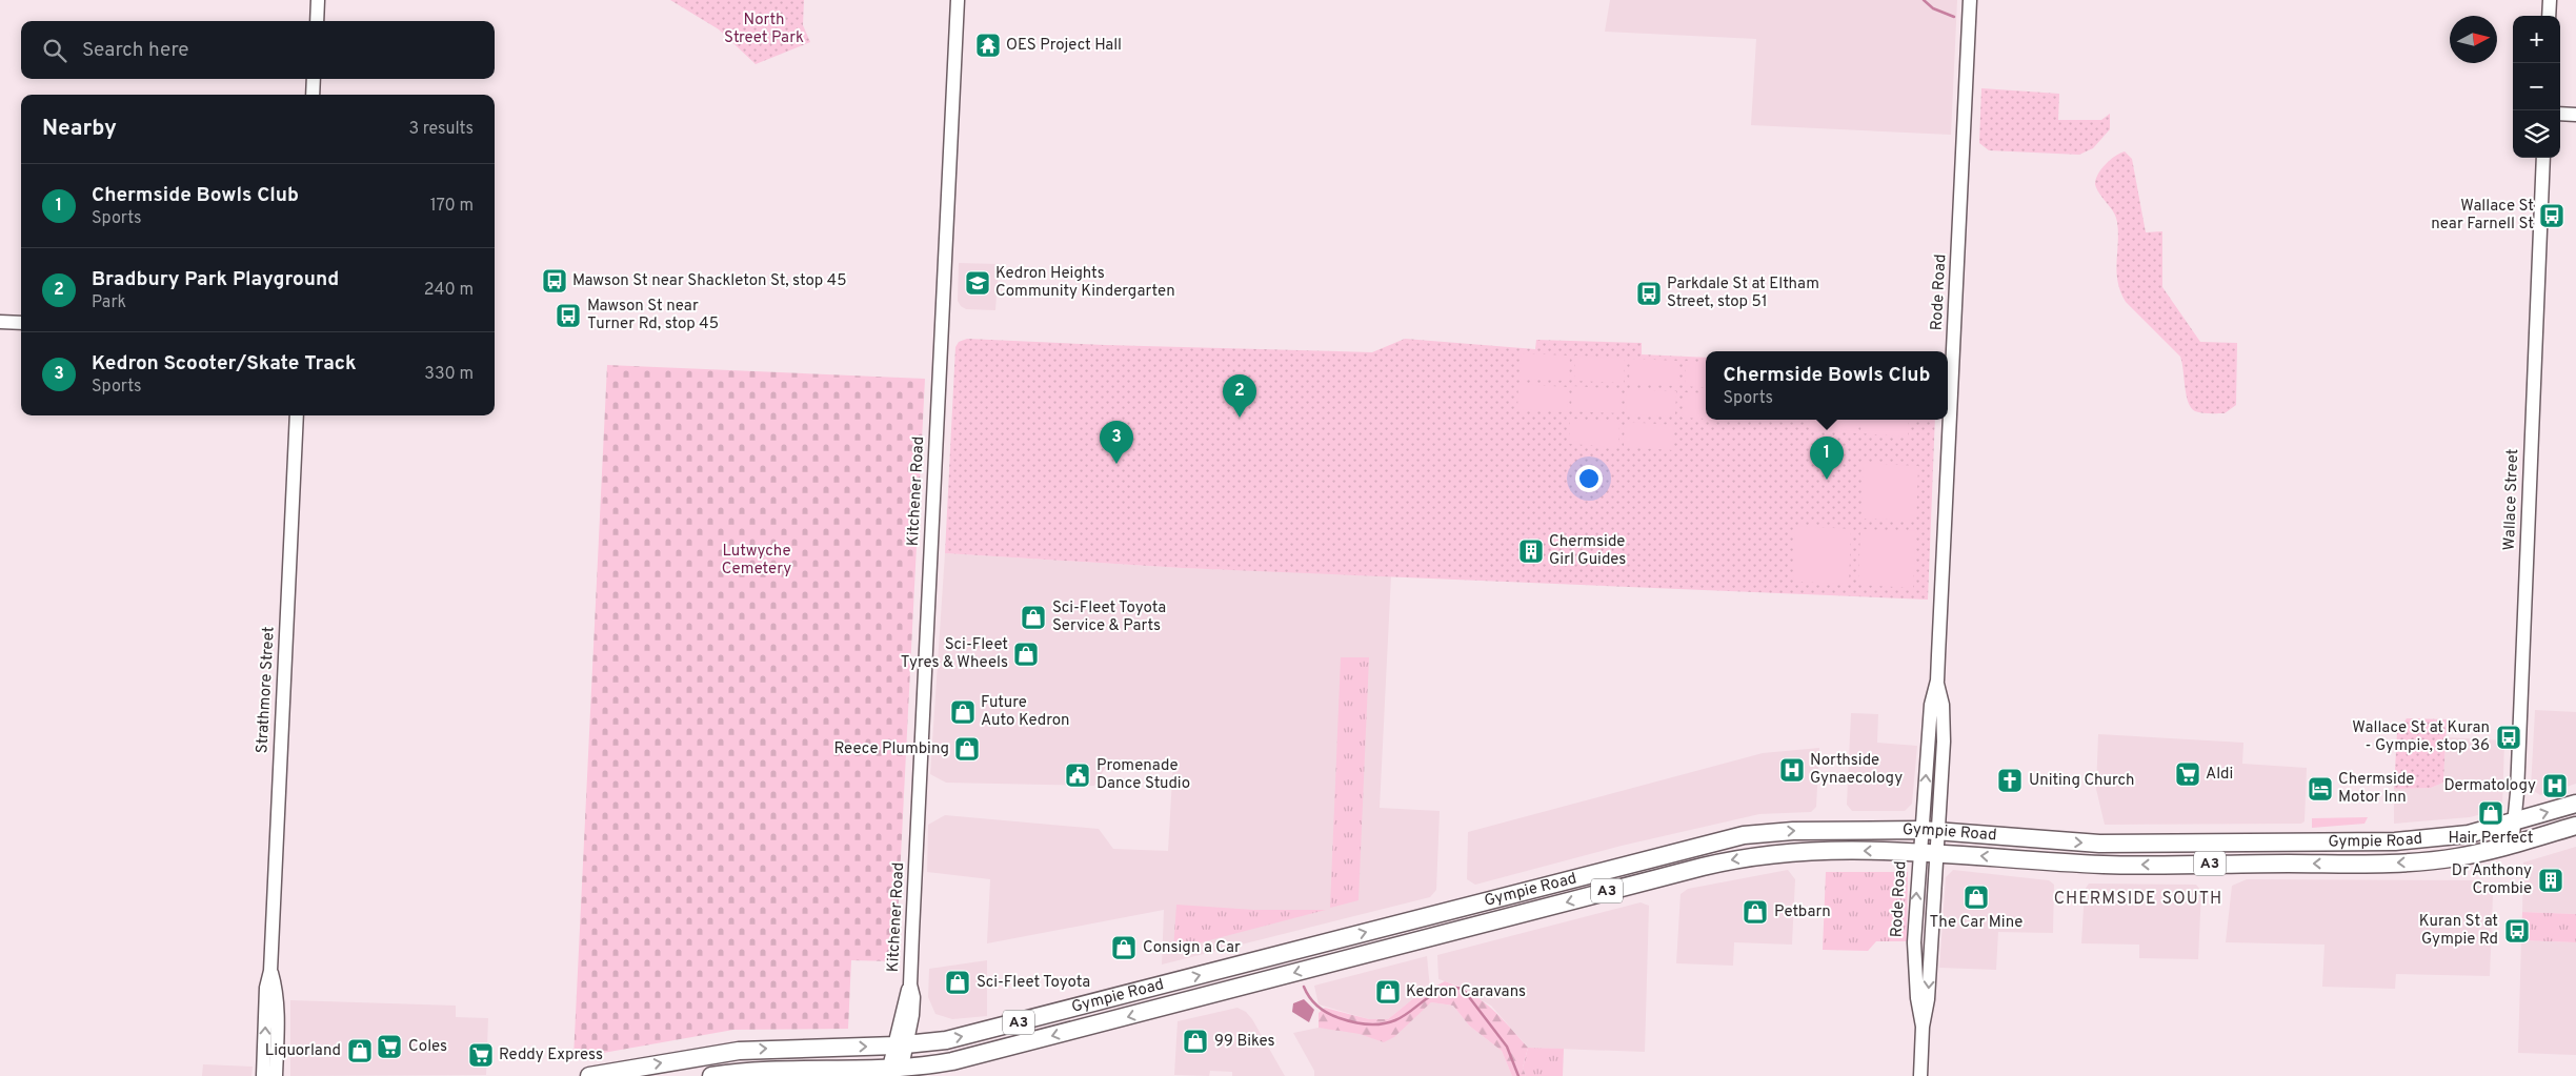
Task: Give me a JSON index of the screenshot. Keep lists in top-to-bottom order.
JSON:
{
  "streets": {
    "highway": ["Gympie Road", "A3"],
    "street": [
      "Rode Road",
      "Kitchener Road",
      "Wallace Street",
      "Strathmore Street"
    ]
  },
  "crossings": [
    ["Rode Road", "Gympie Road"],
    ["Kitchener Road", "Gympie Road"],
    ["Wallace Street", "Gympie Road"]
  ],
  "districts": ["CHERMSIDE SOUTH"],
  "parks": ["North Street Park", "Lutwyche Cemetery"],
  "places": {
    "temple": ["OES Project Hall"],
    "bus stop": [
      "Wallace St near Farnell St",
      "Mawson St near Shackleton St, stop 45",
      "Parkdale St at Eltham Street, stop 51",
      "Mawson St near Turner Rd, stop 45",
      "Wallace St at Kuran - Gympie, stop 36",
      "Kuran St at Gympie Rd"
    ],
    "school or university": ["Kedron Heights Community Kindergarten"],
    "building": ["Chermside Girl Guides", "Dr Anthony Crombie"],
    "shop": [
      "Sci-Fleet Toyota Service & Parts",
      "Sci-Fleet Tyres & Wheels",
      "Future Auto Kedron",
      "Reece Plumbing",
      "Hair Perfect",
      "The Car Mine",
      "Petbarn",
      "Consign a Car",
      "Sci-Fleet Toyota",
      "Kedron Caravans",
      "99 Bikes",
      "Liquorland"
    ],
    "hospital": ["Northside Gynaecology", "Dermatology"],
    "supermarket": ["Aldi", "Coles", "Reddy Express"],
    "public building": ["Promenade Dance Studio"],
    "church": ["Uniting Church"],
    "hotel": ["Chermside Motor Inn"]
  },
  "north": "right",
  "page": {
    "map_buttons": ["+", "−"],
    "search": "Search here",
    "heading": ["Nearby", "3 results"],
    "list": [
      {
        "mark": "1",
        "name": "Chermside Bowls Club",
        "note": "Sports",
        "value": "170 m"
      },
      {
        "mark": "2",
        "name": "Bradbury Park Playground",
        "note": "Park",
        "value": "240 m"
      },
      {
        "mark": "3",
        "name": "Kedron Scooter/Skate Track",
        "note": "Sports",
        "value": "330 m"
      }
    ],
    "popup": ["Chermside Bowls Club", "Sports"],
    "pins": ["2", "3", "1"]
  }
}
